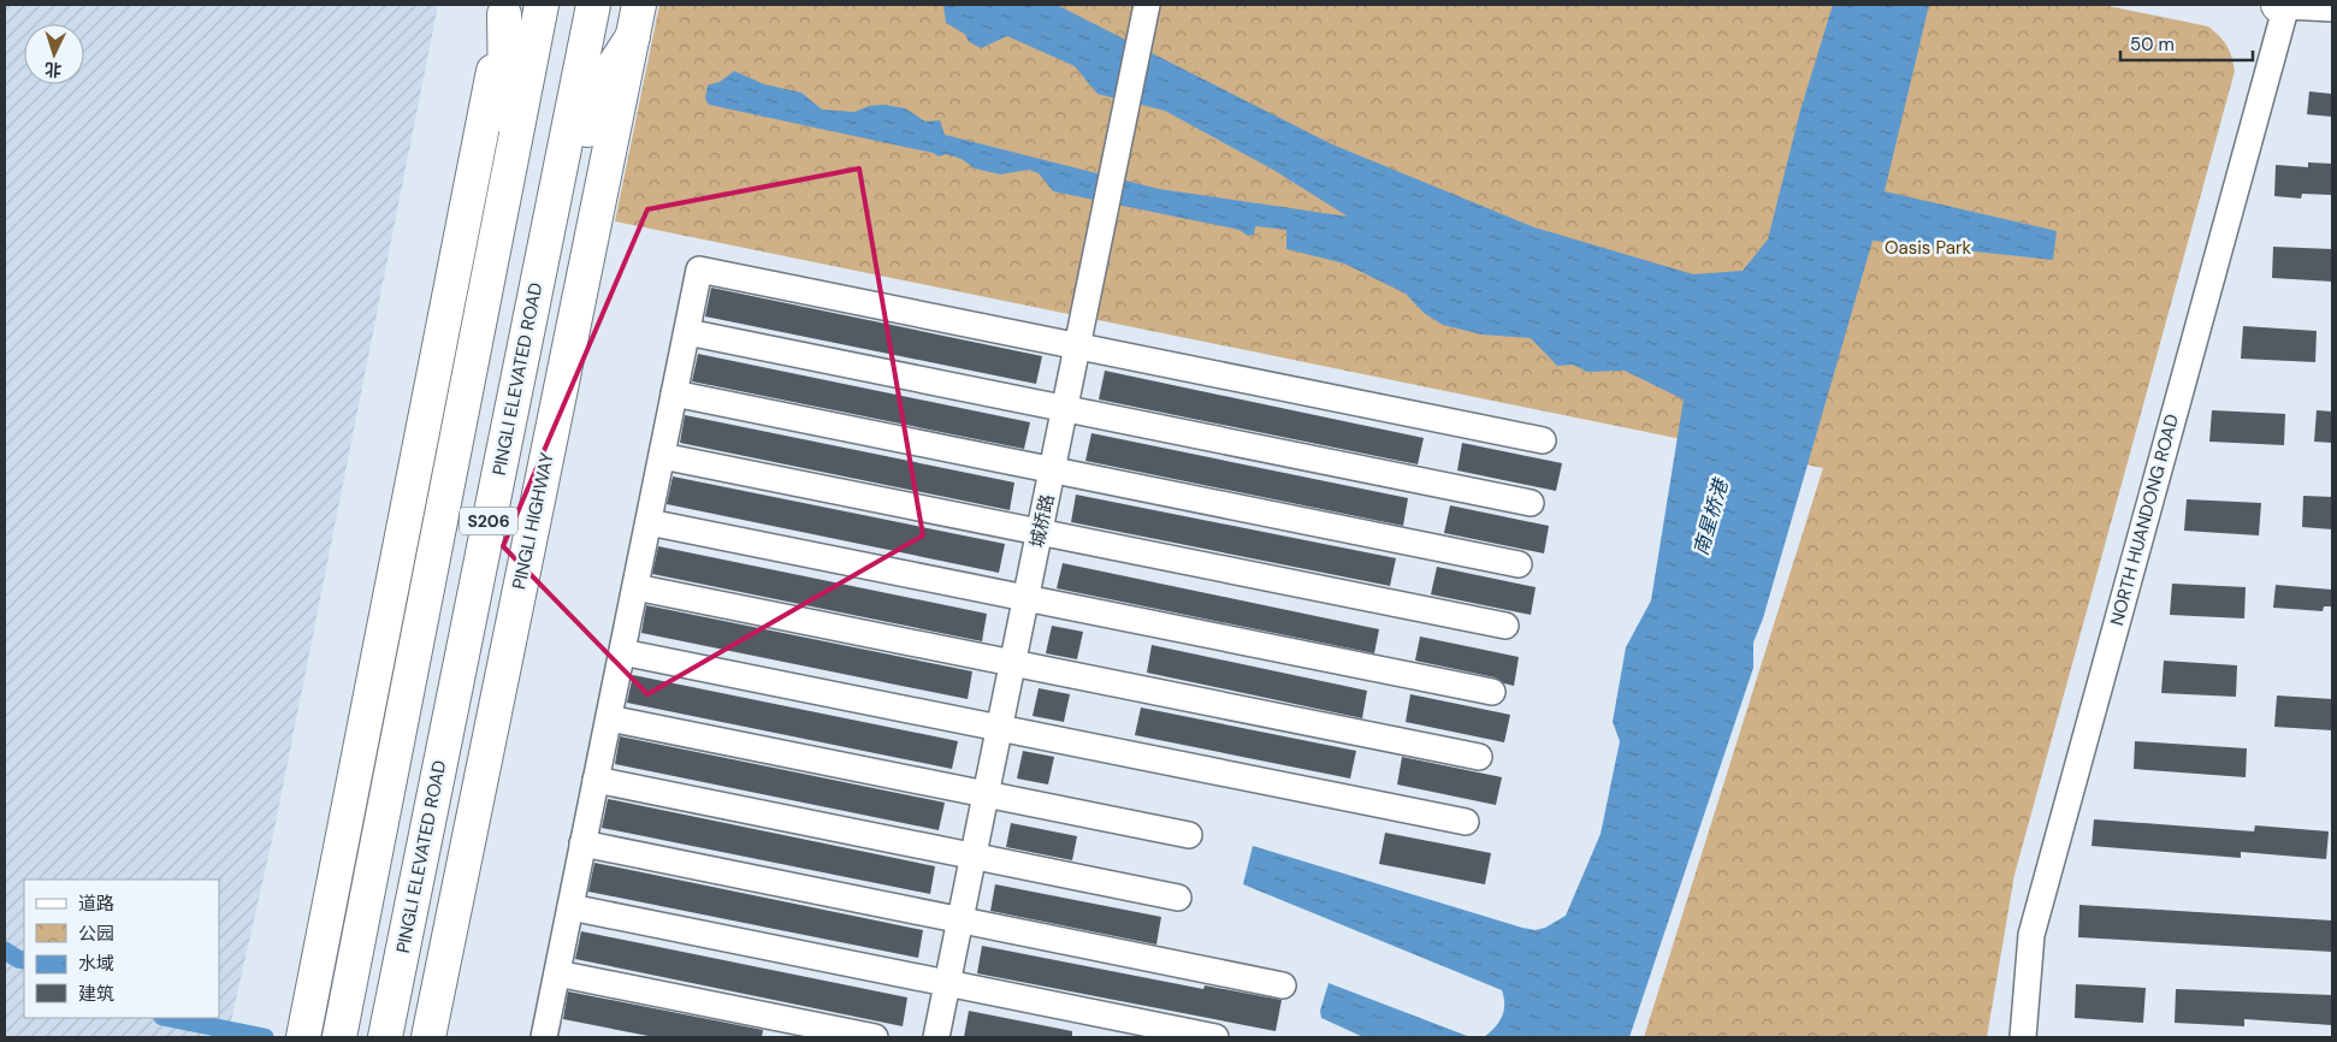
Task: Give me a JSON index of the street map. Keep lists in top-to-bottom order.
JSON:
{
  "streets": {
    "main road": ["PINGLI ELEVATED ROAD", "S206", "PINGLI HIGHWAY"],
    "street": ["NORTH HUANDONG ROAD", "城桥路"]
  },
  "water": ["南星桥港"],
  "parks": ["Oasis Park"],
  "legend": [
    "道路",
    "公园",
    "水域",
    "建筑"
  ],
  "scale_bar": "50 m",
  "north": "bottom"
}
